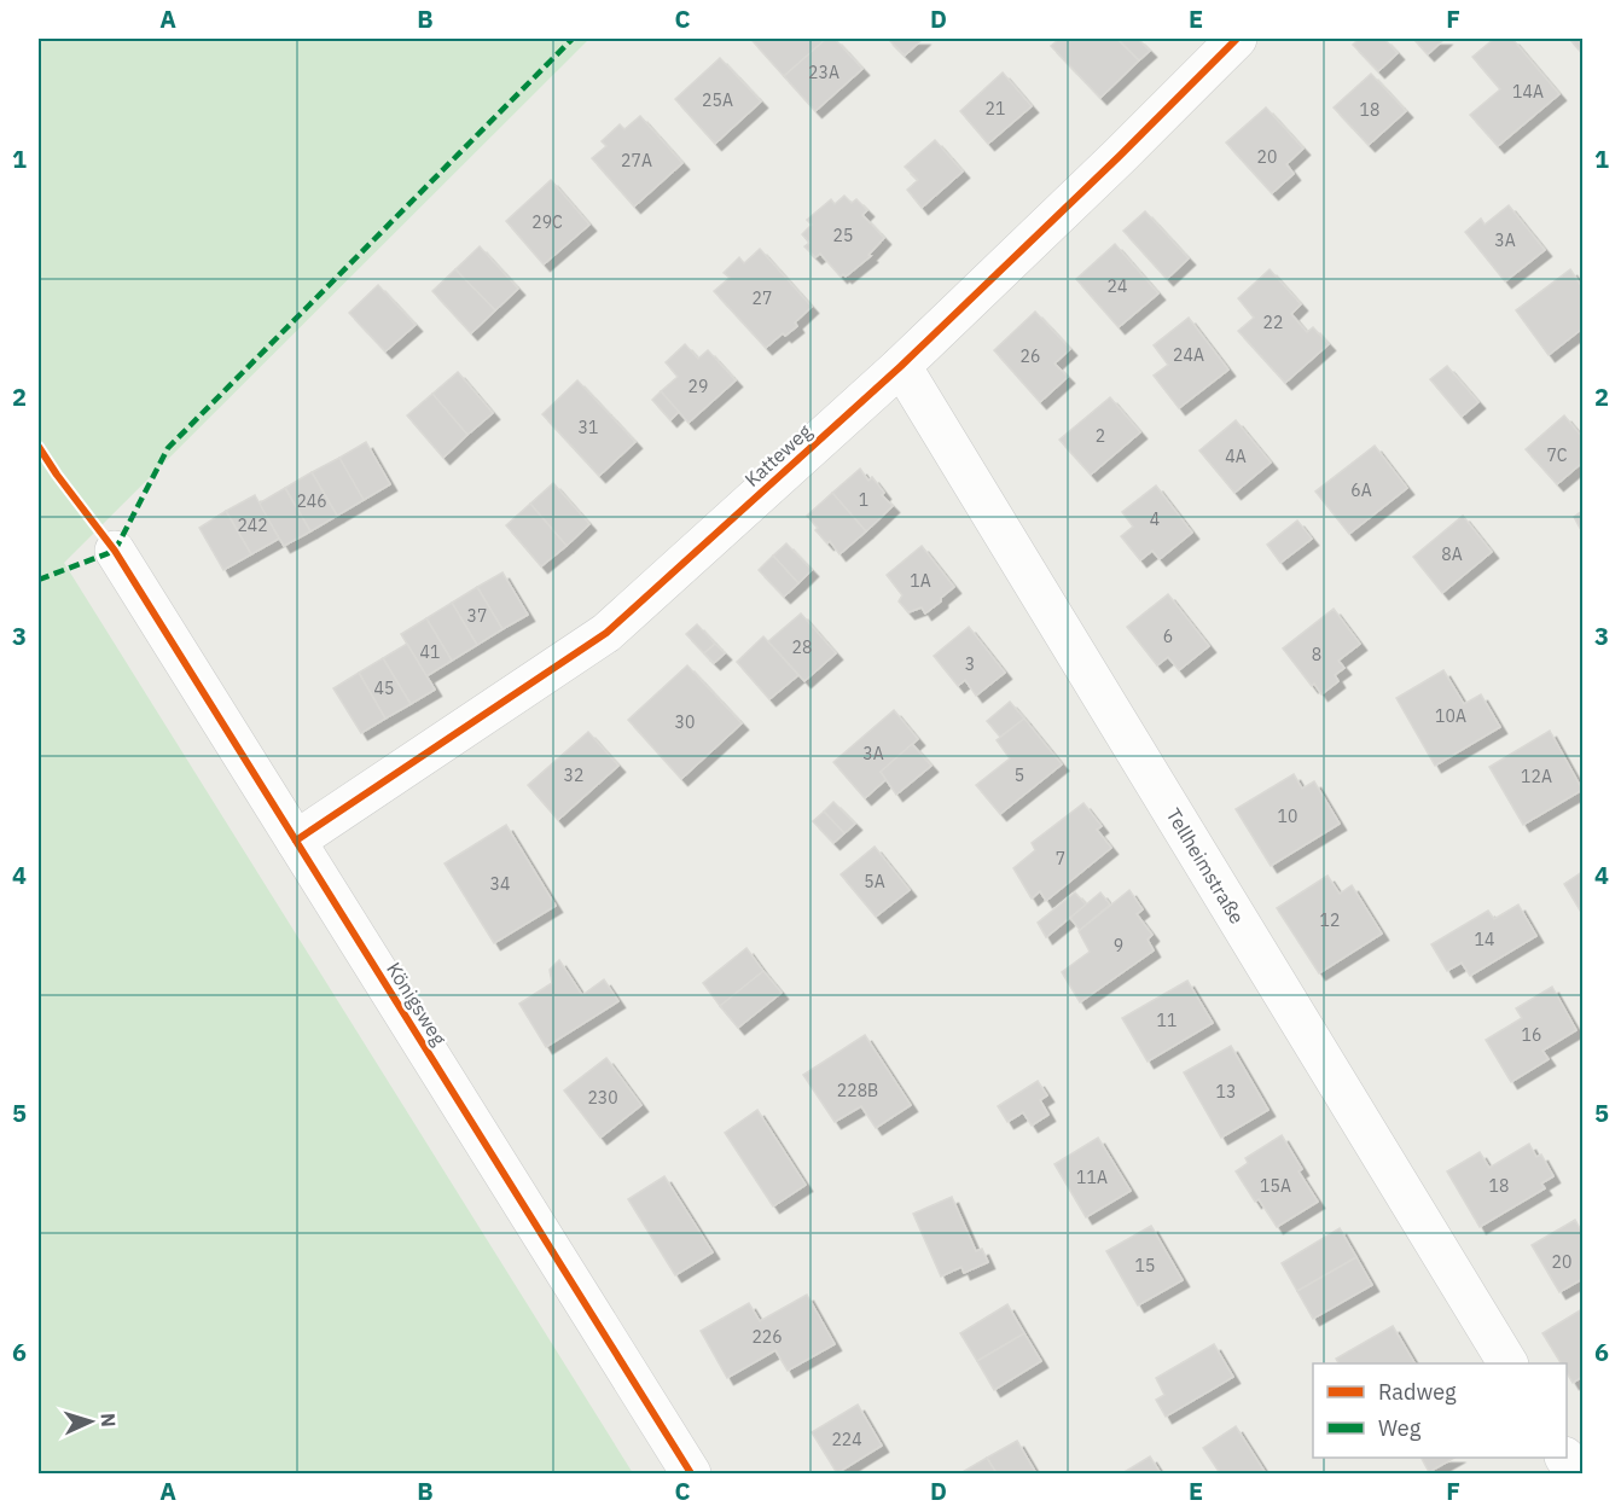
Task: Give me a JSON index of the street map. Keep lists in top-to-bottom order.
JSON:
{
  "streets": {
    "street": ["Katteweg", "Tellheimstraße", "Königsweg"]
  },
  "crossings": [
    ["Katteweg", "Tellheimstraße"],
    ["Katteweg", "Königsweg"]
  ],
  "house_numbers": [
    "23A",
    "14A",
    "25A",
    "21",
    "18",
    "20",
    "27A",
    "29C",
    "25",
    "3A",
    "24",
    "27",
    "22",
    "24A",
    "26",
    "29",
    "31",
    "2",
    "7C",
    "4A",
    "6A",
    "1",
    "246",
    "4",
    "242",
    "8A",
    "1A",
    "37",
    "6",
    "28",
    "41",
    "8",
    "3",
    "45",
    "10A",
    "30",
    "3A",
    "32",
    "5",
    "12A",
    "10",
    "7",
    "5A",
    "34",
    "12",
    "14",
    "9",
    "11",
    "16",
    "228B",
    "13",
    "230",
    "11A",
    "15A",
    "18",
    "20",
    "15",
    "226",
    "224"
  ],
  "legend": ["Radweg", "Weg"],
  "north": "right",
  "grid": {
    "columns": [
      "A",
      "B",
      "C",
      "D",
      "E",
      "F"
    ],
    "rows": [
      "1",
      "2",
      "3",
      "4",
      "5",
      "6"
    ]
  }
}
